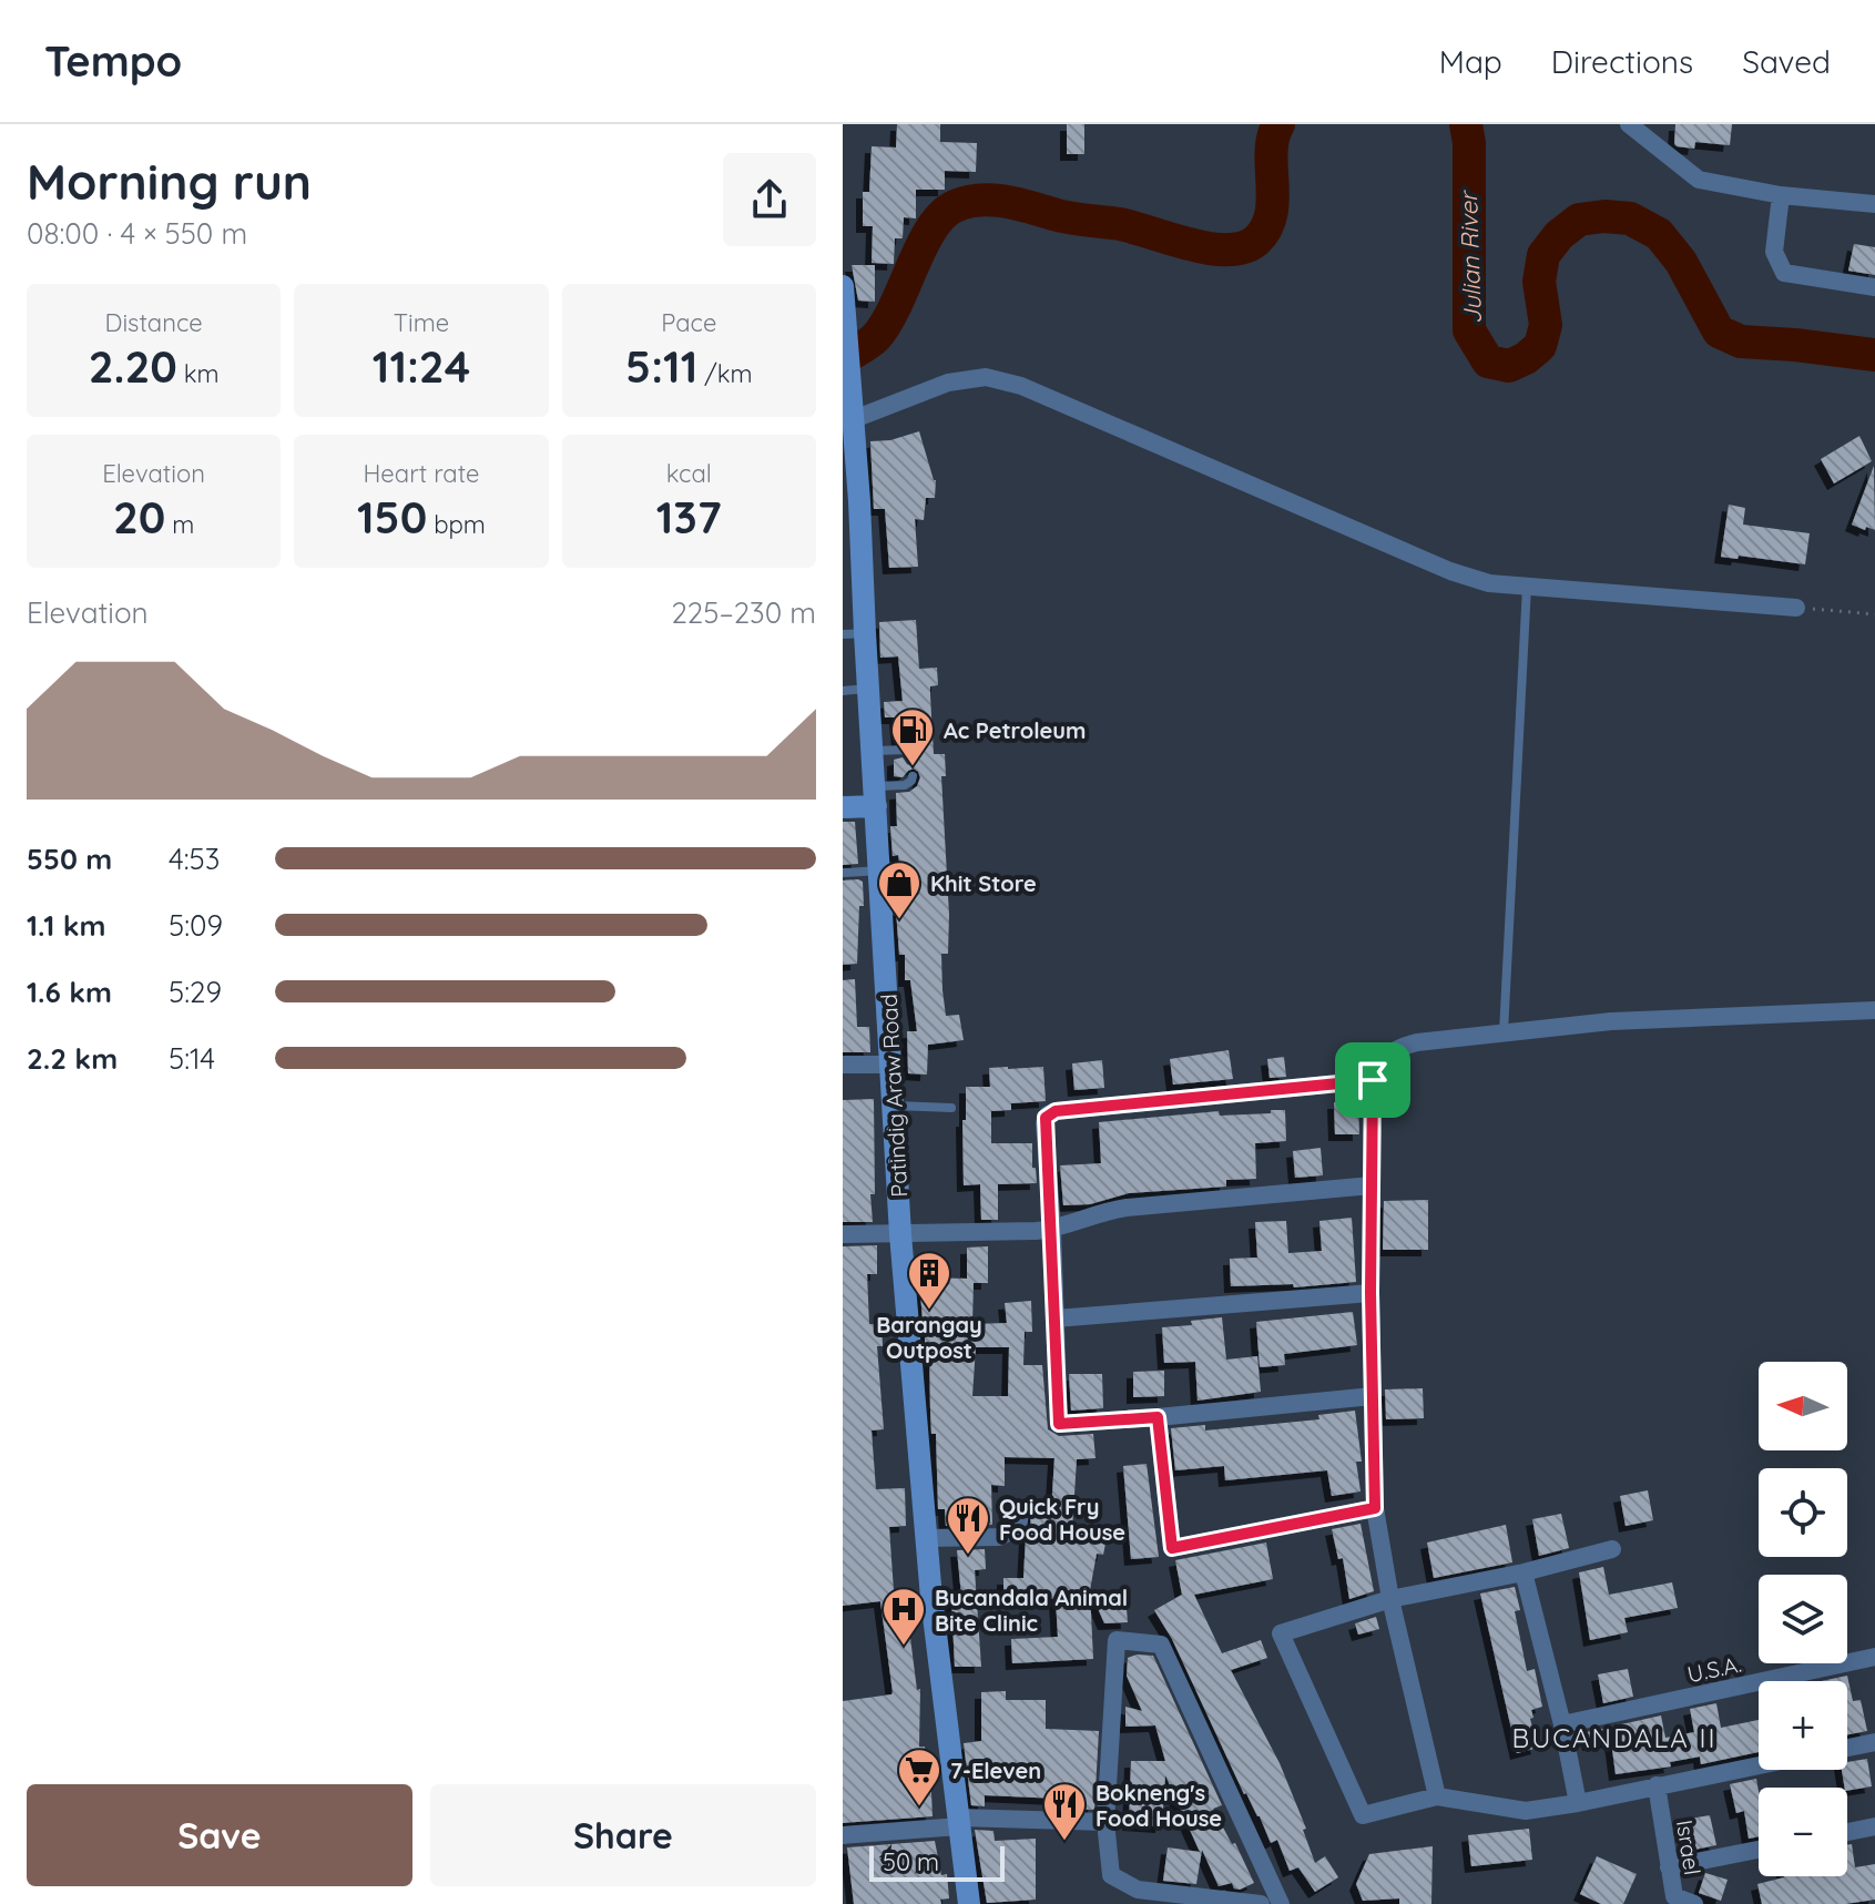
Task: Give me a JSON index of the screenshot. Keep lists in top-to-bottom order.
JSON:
{
  "streets": {
    "main road": ["Patindig Araw Road"],
    "street": ["U.S.A.", "Israel"]
  },
  "districts": ["BUCANDALA II"],
  "water": ["Julian River"],
  "places": {
    "fuel station": ["Ac Petroleum"],
    "shop": ["Khit Store"],
    "building": ["Barangay Outpost"],
    "restaurant": ["Quick Fry Food House", "Bokneng's Food House"],
    "hospital": ["Bucandala Animal Bite Clinic"],
    "supermarket": ["7-Eleven"]
  },
  "scale_bar": "50 m",
  "north": "left",
  "page": {
    "header": "Tempo",
    "nav": ["Map", "Directions", "Saved"],
    "heading": ["Morning run", "08:00 · 4 × 550 m"],
    "stats": [
      ["Distance", "2.20 km"],
      ["Time", "11:24"],
      ["Pace", "5:11 /km"],
      ["Elevation", "20 m"],
      ["Heart rate", "150 bpm"],
      ["kcal", "137"]
    ],
    "chart": ["Elevation", "225–230 m"],
    "list": [
      {
        "name": "550 m",
        "note": "4:53"
      },
      {
        "name": "1.1 km",
        "note": "5:09"
      },
      {
        "name": "1.6 km",
        "note": "5:29"
      },
      {
        "name": "2.2 km",
        "note": "5:14"
      }
    ],
    "map_buttons": ["+", "−"],
    "buttons": ["Save", "Share"],
    "scale": "50 m"
  }
}
